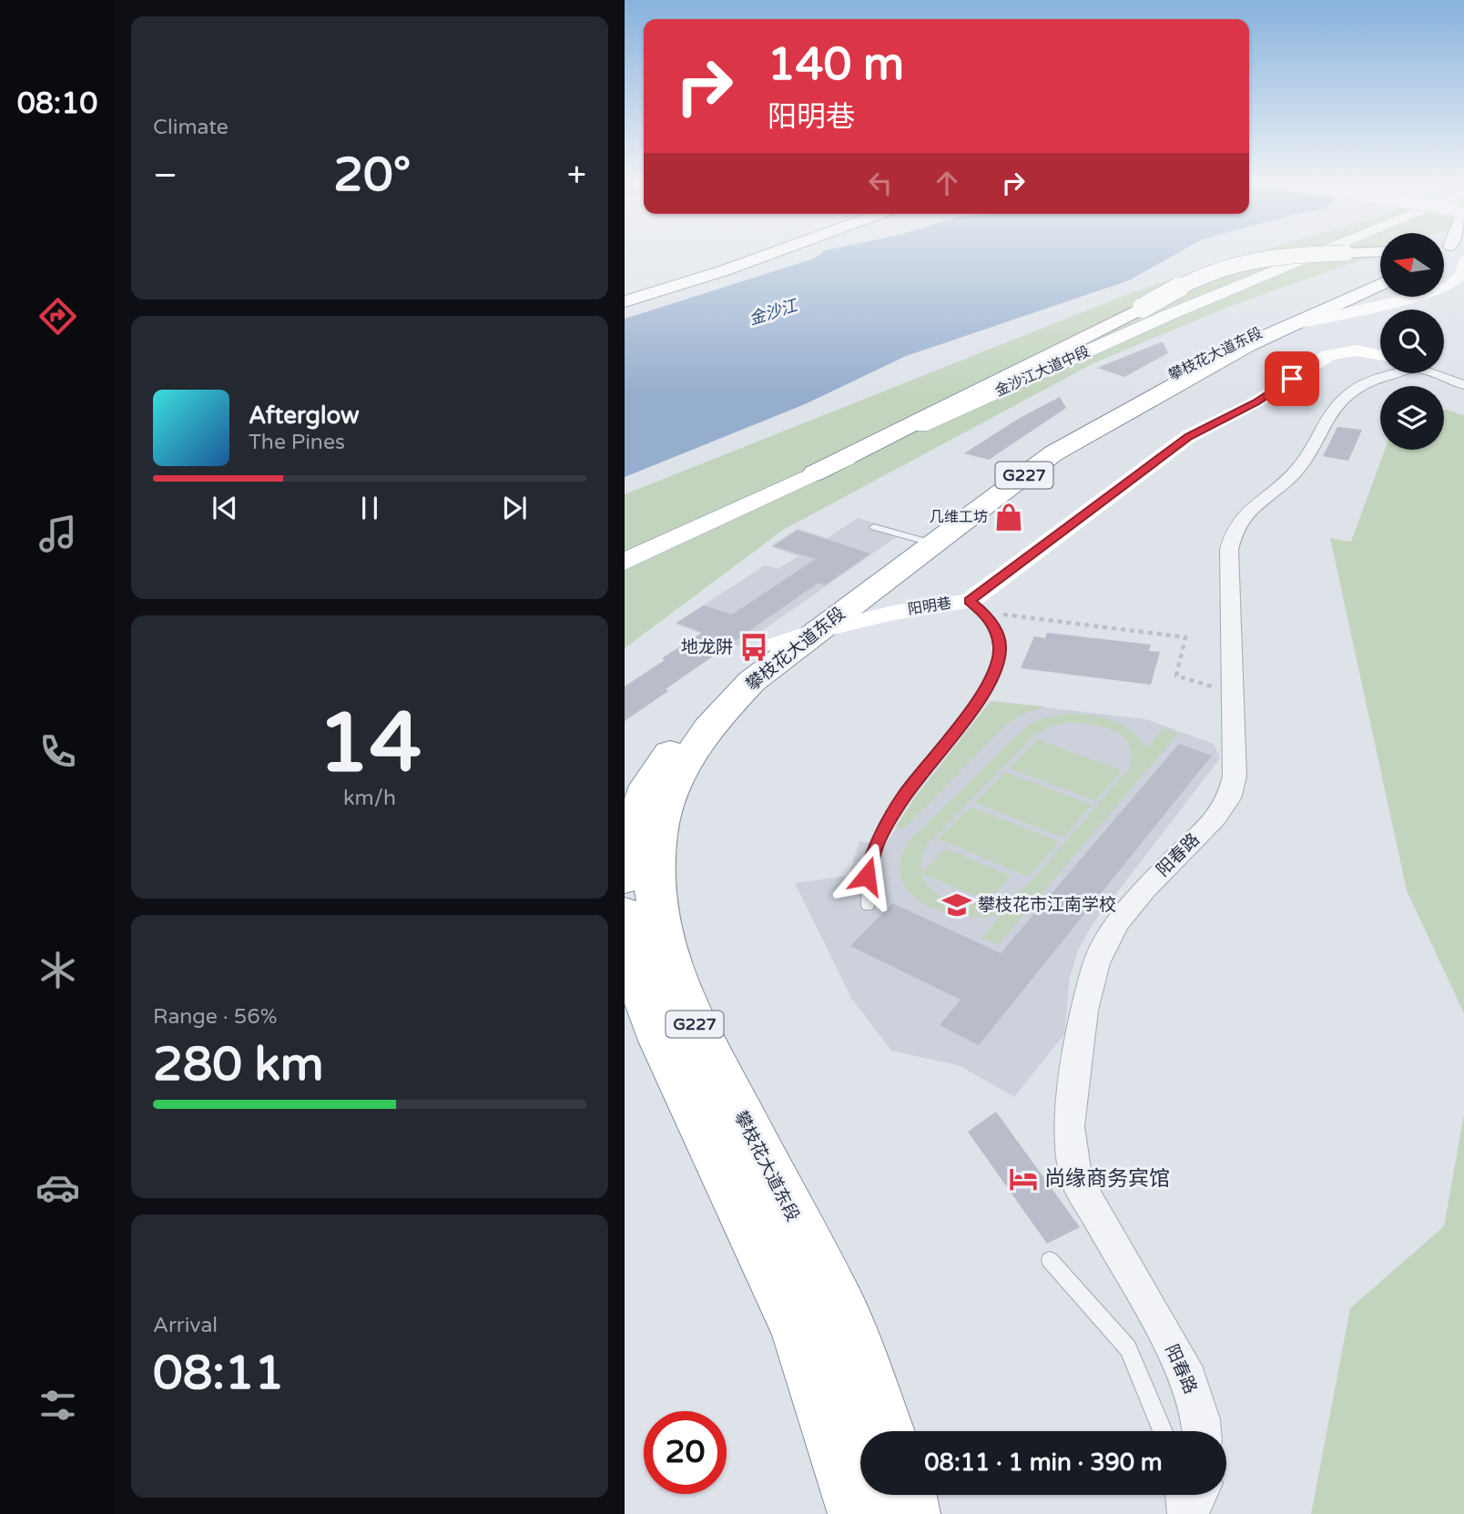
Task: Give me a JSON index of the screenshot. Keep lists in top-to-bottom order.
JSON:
{
  "streets": {
    "highway": ["攀枝花大道东段", "G227"],
    "main road": ["金沙江大道中段"],
    "street": ["阳明巷", "阳春路"]
  },
  "crossings": [
    ["攀枝花大道东段", "G227"],
    ["攀枝花大道东段", "阳明巷"]
  ],
  "water": ["金沙江"],
  "places": {
    "shop": ["几维工坊"],
    "bus stop": ["地龙阱"],
    "school or university": ["攀枝花市江南学校"],
    "hotel": ["尚缘商务宾馆"]
  },
  "north": "left",
  "page": {
    "tabs": "08:10",
    "tile": [
      "Climate",
      ["14", "km/h"],
      ["Range · 56%", "280 km"],
      ["Arrival", "08:11"]
    ],
    "turn": ["140 m", "阳明巷"],
    "heat": ["−", "20°", "+"],
    "song": ["Afterglow", "The Pines"],
    "limit": "20",
    "trip": "08:11 · 1 min · 390 m"
  }
}
